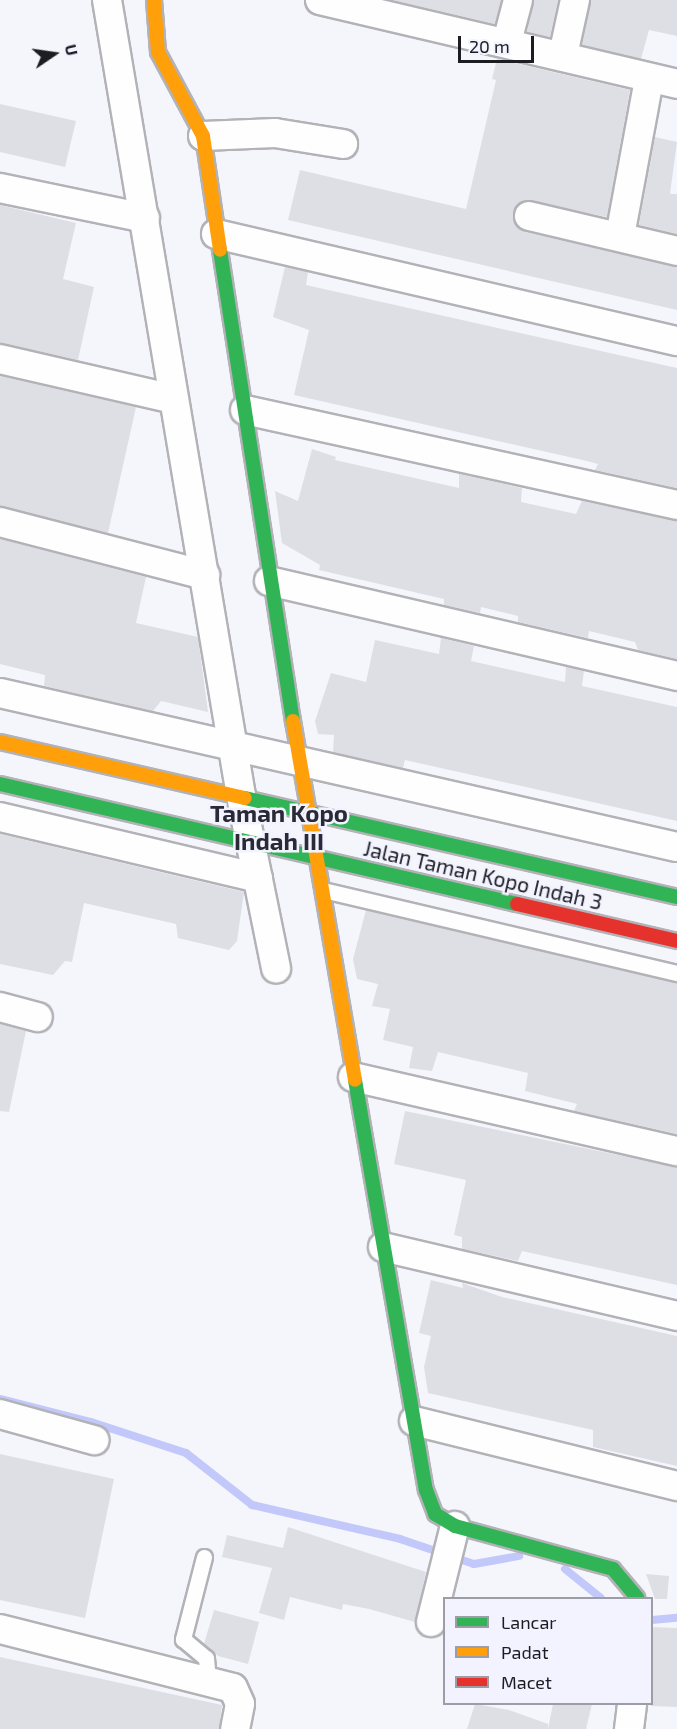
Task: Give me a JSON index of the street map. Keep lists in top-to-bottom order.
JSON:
{
  "streets": {
    "street": ["Jalan Taman Kopo Indah 3"]
  },
  "districts": ["Taman Kopo Indah III"],
  "legend": ["Lancar", "Padat", "Macet"],
  "scale_bar": "20 m",
  "north": "right"
}
